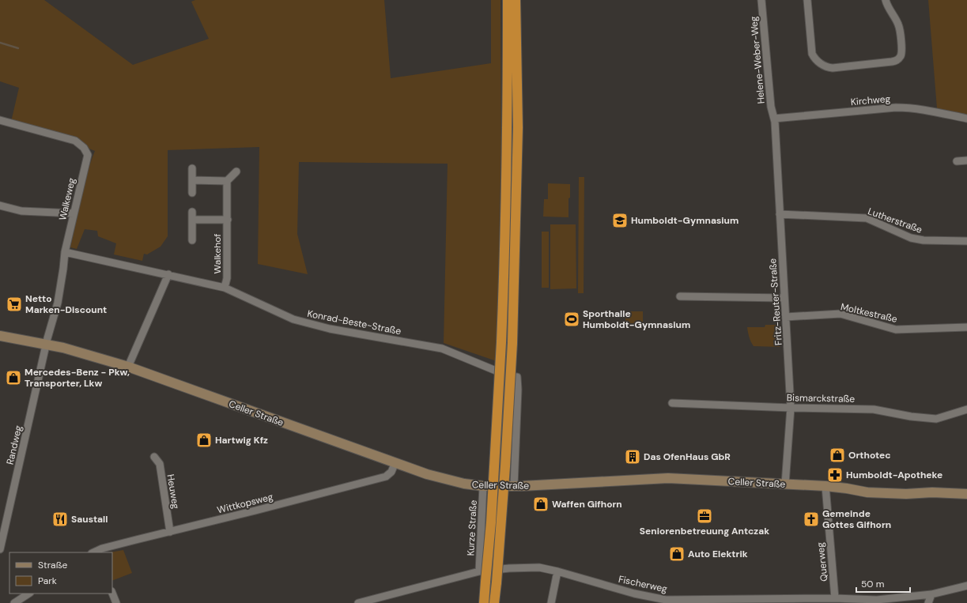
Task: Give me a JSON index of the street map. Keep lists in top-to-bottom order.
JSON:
{
  "streets": {
    "street": [
      "Helene-Weber-Weg",
      "Kirchweg",
      "Walkeweg",
      "Lutherstraße",
      "Walkehof",
      "Fritz-Reuter-Straße",
      "Moltkestraße",
      "Konrad-Beste-Straße",
      "Bismarckstraße",
      "Celler Straße",
      "Randweg",
      "Heuweg",
      "Wittkopsweg",
      "Kurze Straße",
      "Querweg",
      "Fischerweg"
    ]
  },
  "crossings": [
    ["Helene-Weber-Weg", "Kirchweg"],
    ["Helene-Weber-Weg", "Fritz-Reuter-Straße"],
    ["Kirchweg", "Fritz-Reuter-Straße"],
    ["Walkeweg", "Konrad-Beste-Straße"],
    ["Walkeweg", "Celler Straße"],
    ["Walkeweg", "Randweg"],
    ["Lutherstraße", "Fritz-Reuter-Straße"],
    ["Walkehof", "Konrad-Beste-Straße"],
    ["Fritz-Reuter-Straße", "Moltkestraße"],
    ["Fritz-Reuter-Straße", "Bismarckstraße"],
    ["Fritz-Reuter-Straße", "Celler Straße"],
    ["Konrad-Beste-Straße", "Celler Straße"],
    ["Celler Straße", "Randweg"],
    ["Celler Straße", "Wittkopsweg"],
    ["Celler Straße", "Kurze Straße"],
    ["Celler Straße", "Querweg"],
    ["Heuweg", "Wittkopsweg"],
    ["Kurze Straße", "Fischerweg"],
    ["Querweg", "Fischerweg"]
  ],
  "places": {
    "school or university": ["Humboldt-Gymnasium"],
    "supermarket": ["Netto Marken-Discount"],
    "sports": ["Sporthalle Humboldt-Gymnasium"],
    "shop": [
      "Mercedes-Benz - Pkw, Transporter, Lkw",
      "Hartwig Kfz",
      "Orthotec",
      "Waffen Gifhorn",
      "Auto Elektrik"
    ],
    "building": ["Das OfenHaus GbR"],
    "pharmacy": ["Humboldt-Apotheke"],
    "office": ["Seniorenbetreuung Antczak"],
    "restaurant": ["Saustall"],
    "church": ["Gemeinde Gottes Gifhorn"]
  },
  "legend": ["Straße", "Park"],
  "scale_bar": "50 m"
}
